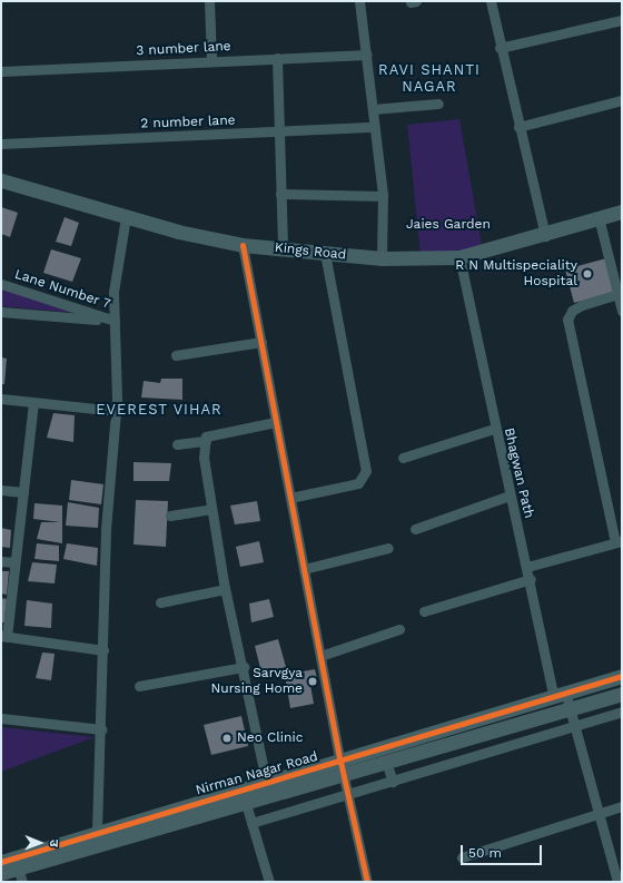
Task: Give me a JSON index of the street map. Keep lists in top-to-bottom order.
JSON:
{
  "streets": {
    "street": [
      "3 number lane",
      "2 number lane",
      "Kings Road",
      "Lane Number 7",
      "Bhagwan Path",
      "Nirman Nagar Road"
    ]
  },
  "crossings": [
    ["Kings Road", "Bhagwan Path"],
    ["Bhagwan Path", "Nirman Nagar Road"]
  ],
  "districts": ["RAVI SHANTI NAGAR", "EVEREST VIHAR"],
  "parks": ["Jaies Garden"],
  "places": ["R N Multispeciality Hospital", "Sarvgya Nursing Home", "Neo Clinic"],
  "scale_bar": "50 m",
  "north": "right"
}
